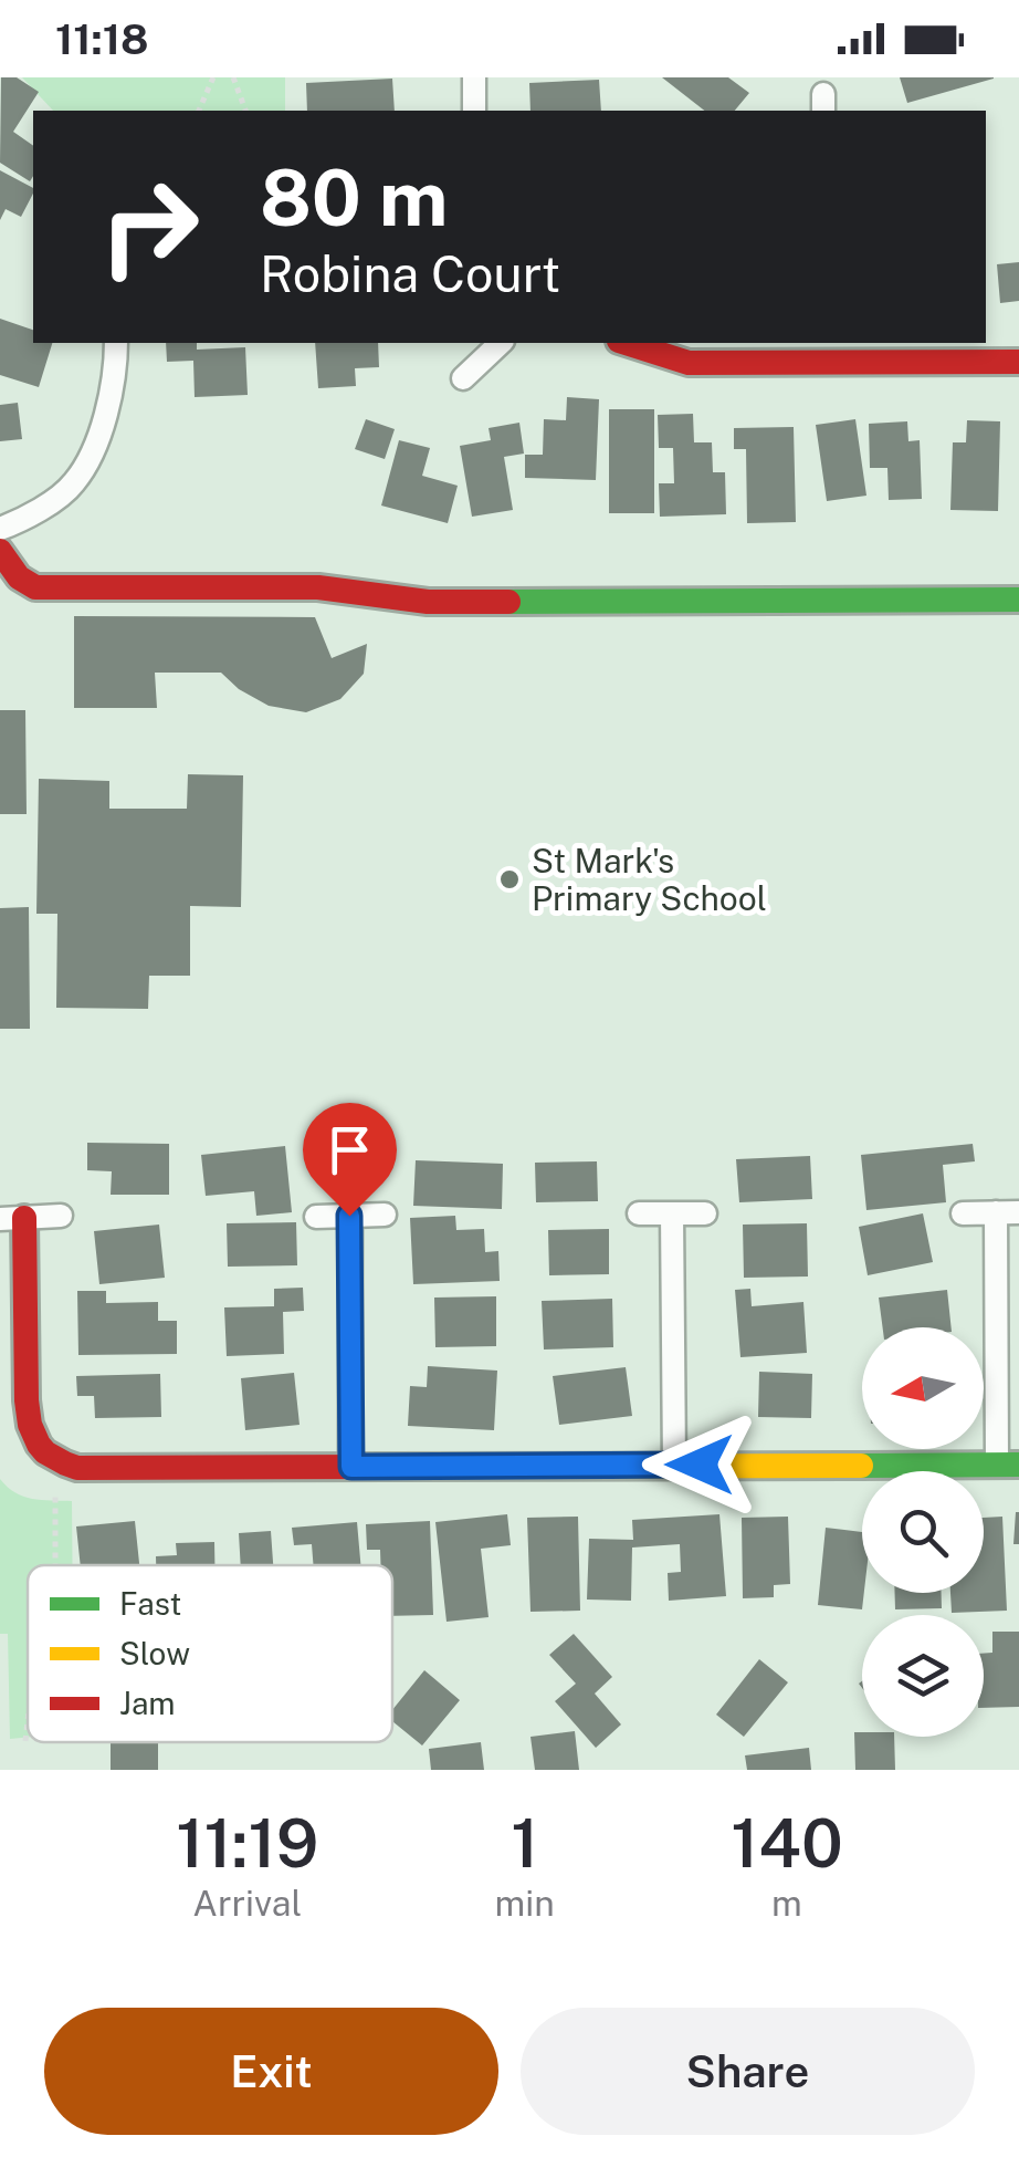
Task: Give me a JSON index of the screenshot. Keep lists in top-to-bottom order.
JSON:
{
  "places": ["St Mark's Primary School"],
  "legend": ["Fast", "Slow", "Jam"],
  "north": "left",
  "page": {
    "status": "11:18",
    "turn": ["80 m", "Robina Court"],
    "eta": [
      "11:19",
      "Arrival",
      "1",
      "min",
      "140",
      "m"
    ],
    "buttons": ["Exit", "Share"]
  }
}
